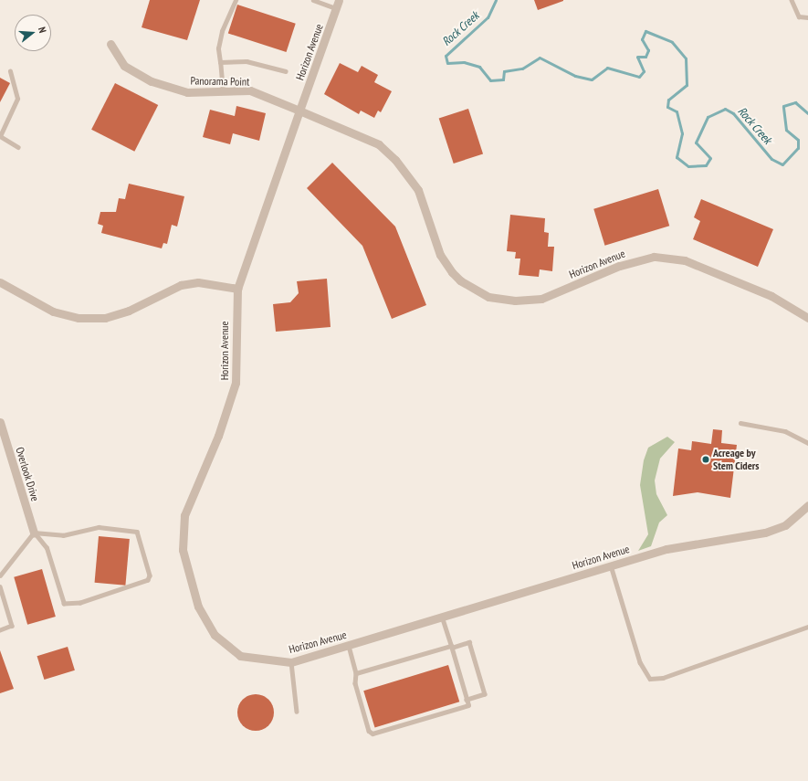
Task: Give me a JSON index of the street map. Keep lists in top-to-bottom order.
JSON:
{
  "streets": {
    "street": ["Horizon Avenue", "Panorama Point", "Overlook Drive"]
  },
  "crossings": [
    ["Horizon Avenue", "Panorama Point"]
  ],
  "water": ["Rock Creek"],
  "places": ["Acreage by Stem Ciders"],
  "north": "right"
}
